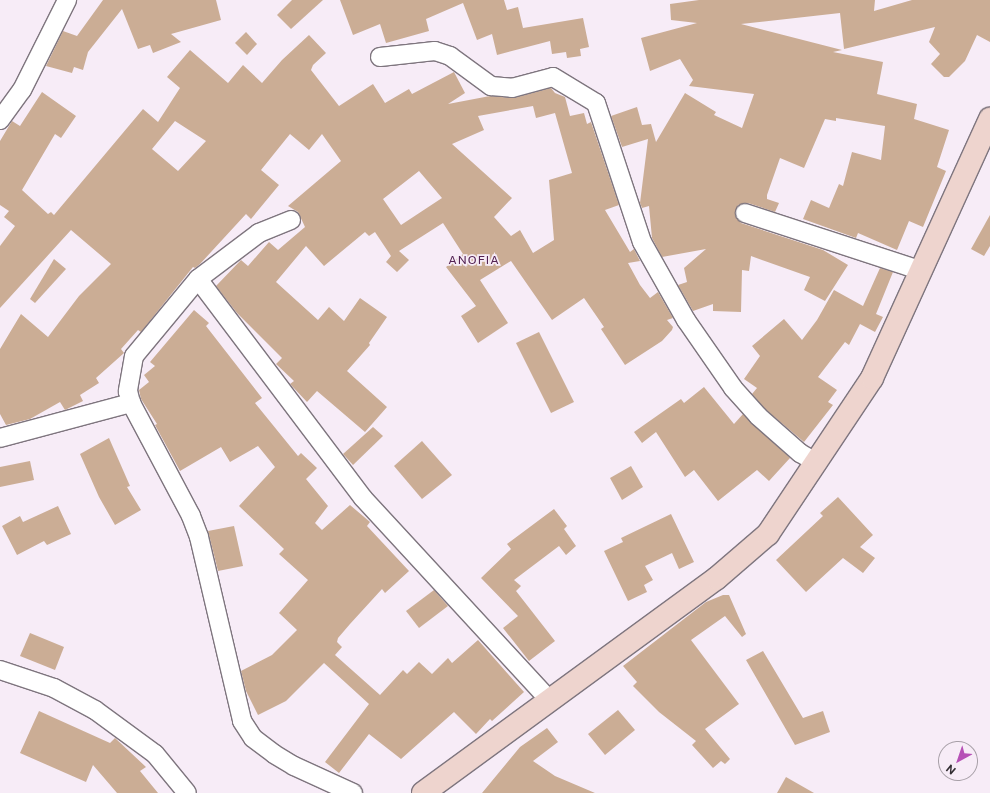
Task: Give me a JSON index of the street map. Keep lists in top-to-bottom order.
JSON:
{
  "districts": ["ANOFIA"],
  "north": "bottom left"
}
